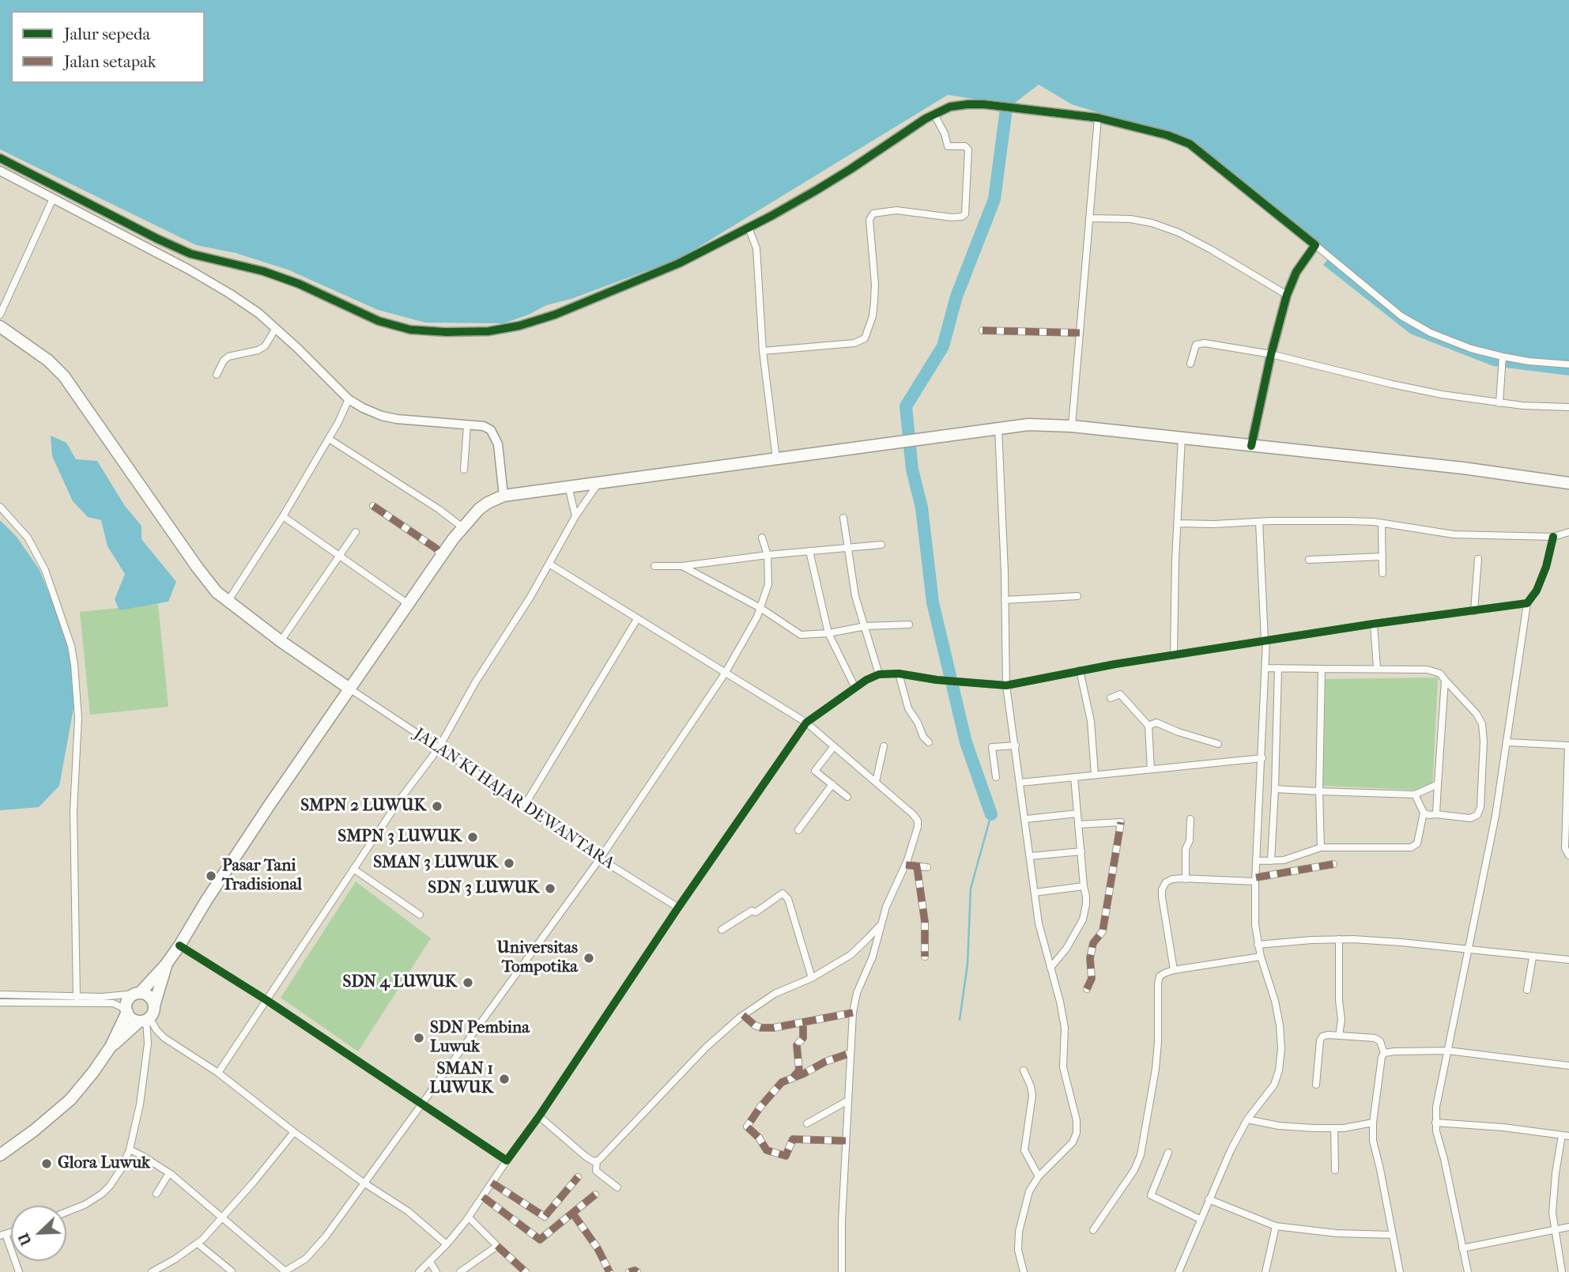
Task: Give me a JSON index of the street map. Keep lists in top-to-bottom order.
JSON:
{
  "streets": {
    "street": ["JALAN KI HAJAR DEWANTARA"]
  },
  "places": [
    "SMPN 2 LUWUK",
    "SMPN 3 LUWUK",
    "SMAN 3 LUWUK",
    "Pasar Tani Tradisional",
    "SDN 3 LUWUK",
    "Universitas Tompotika",
    "SDN 4 LUWUK",
    "SDN Pembina Luwuk",
    "SMAN 1 LUWUK",
    "Glora Luwuk"
  ],
  "legend": ["Jalur sepeda", "Jalan setapak"],
  "north": "bottom left"
}
